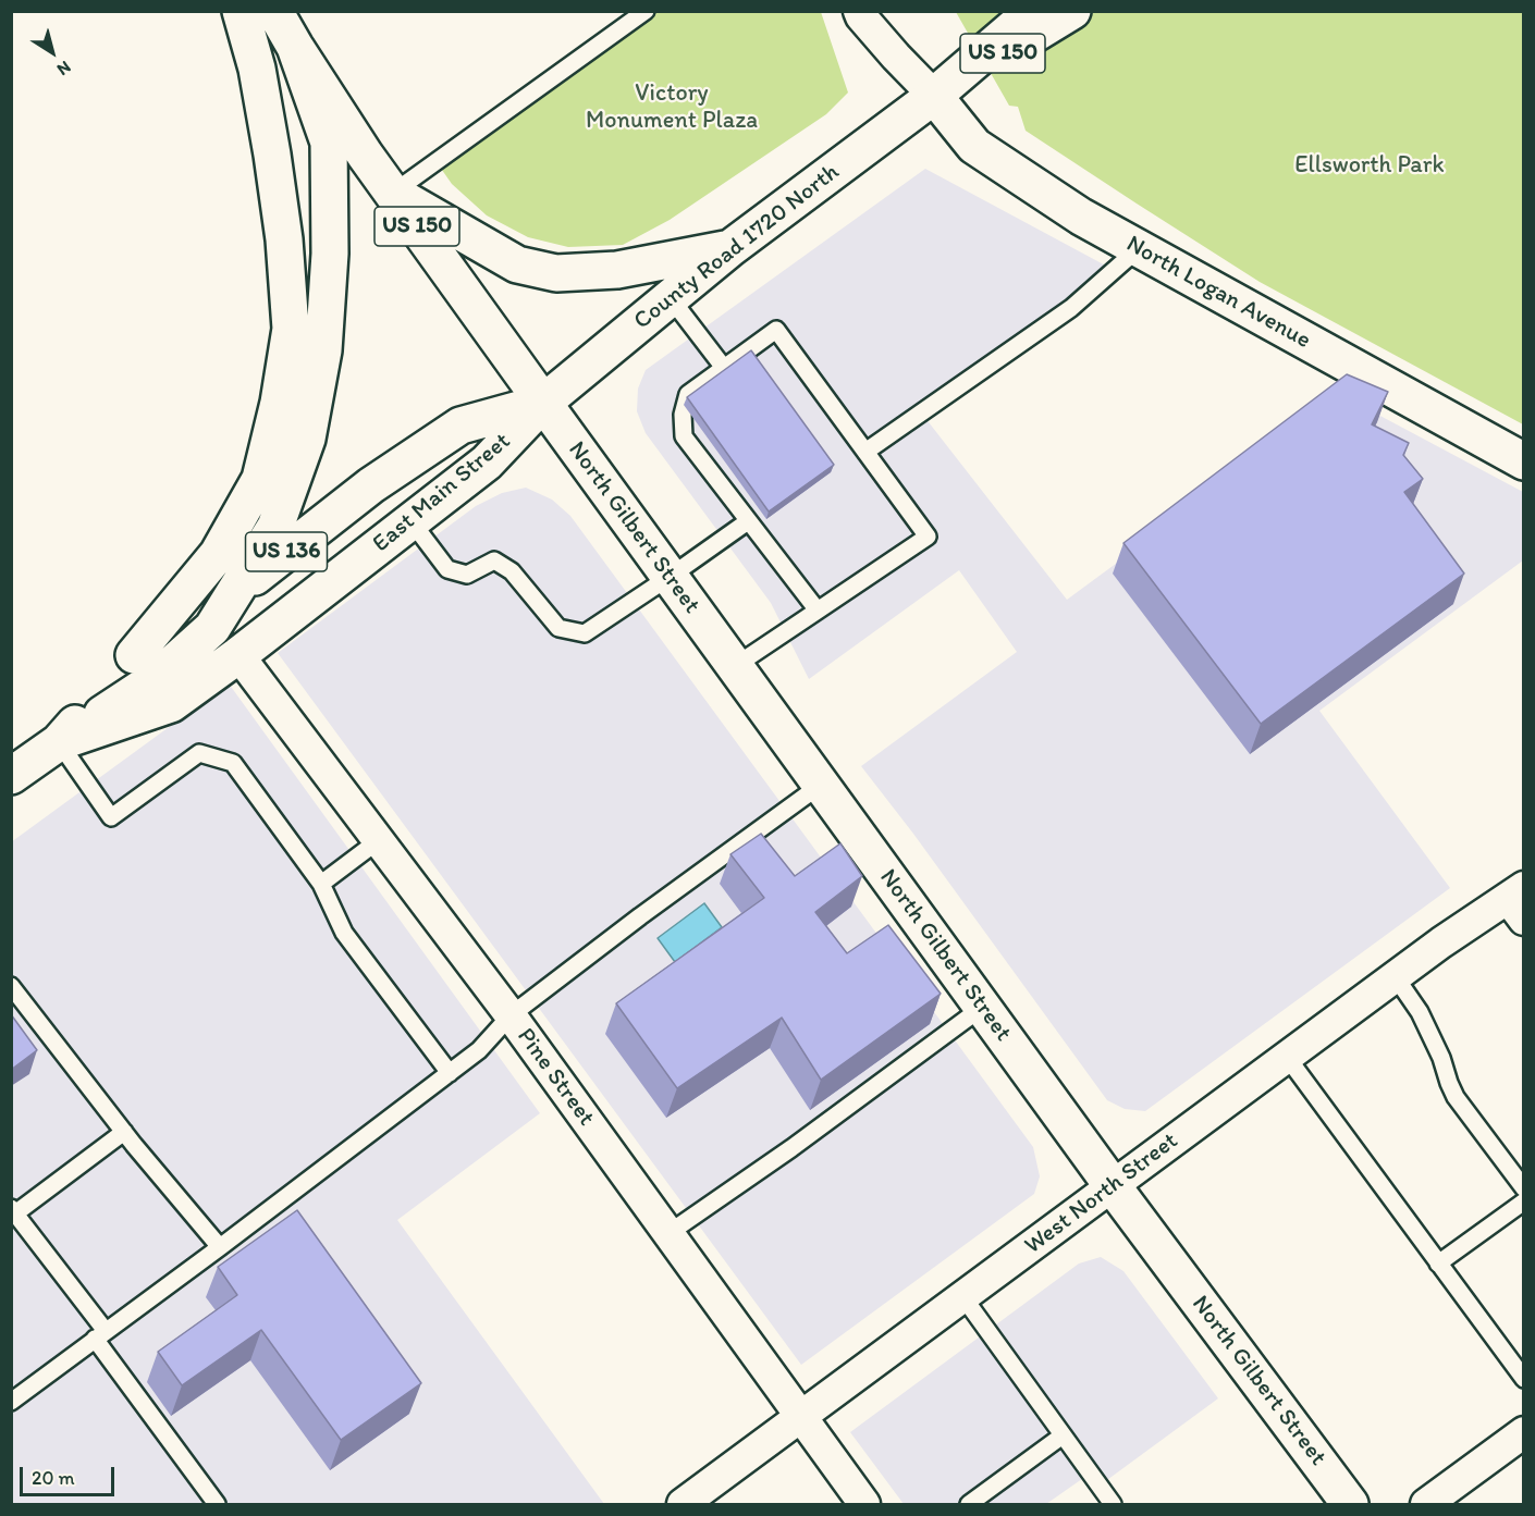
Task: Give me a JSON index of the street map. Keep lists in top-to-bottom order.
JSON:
{
  "streets": {
    "main road": [
      "US 150",
      "County Road 1720 North",
      "North Logan Avenue",
      "East Main Street",
      "North Gilbert Street",
      "US 136"
    ],
    "street": ["Pine Street", "West North Street"]
  },
  "crossings": [
    ["US 150", "County Road 1720 North"],
    ["US 150", "East Main Street"],
    ["US 150", "North Gilbert Street"],
    ["County Road 1720 North", "North Logan Avenue"],
    ["County Road 1720 North", "East Main Street"],
    ["County Road 1720 North", "North Gilbert Street"],
    ["East Main Street", "North Gilbert Street"],
    ["East Main Street", "Pine Street"],
    ["North Gilbert Street", "West North Street"],
    ["Pine Street", "West North Street"]
  ],
  "parks": ["Victory Monument Plaza", "Ellsworth Park"],
  "scale_bar": "20 m",
  "north": "bottom right"
}
